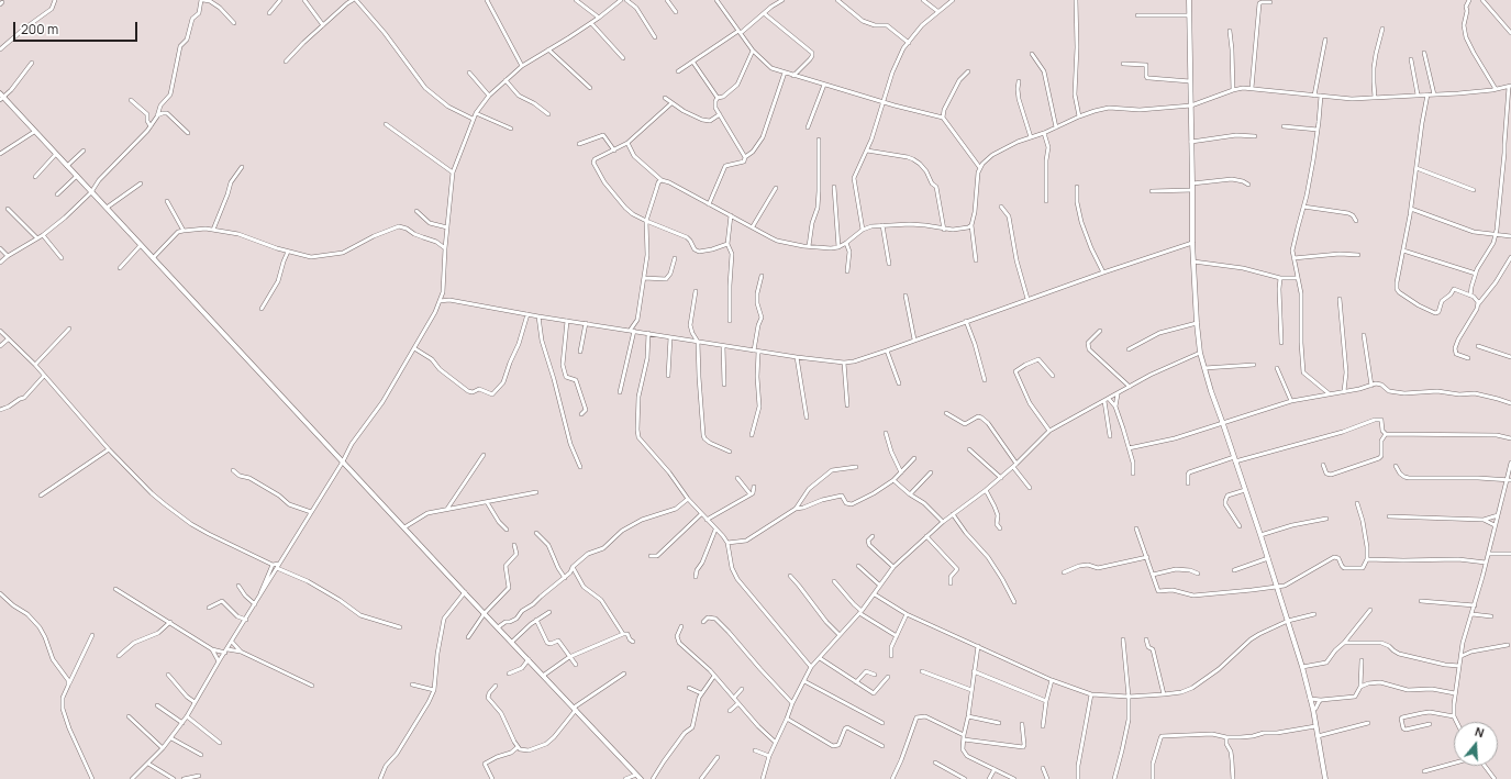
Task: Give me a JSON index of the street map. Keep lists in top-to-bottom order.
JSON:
{
  "scale_bar": "200 m",
  "north": "top"
}
